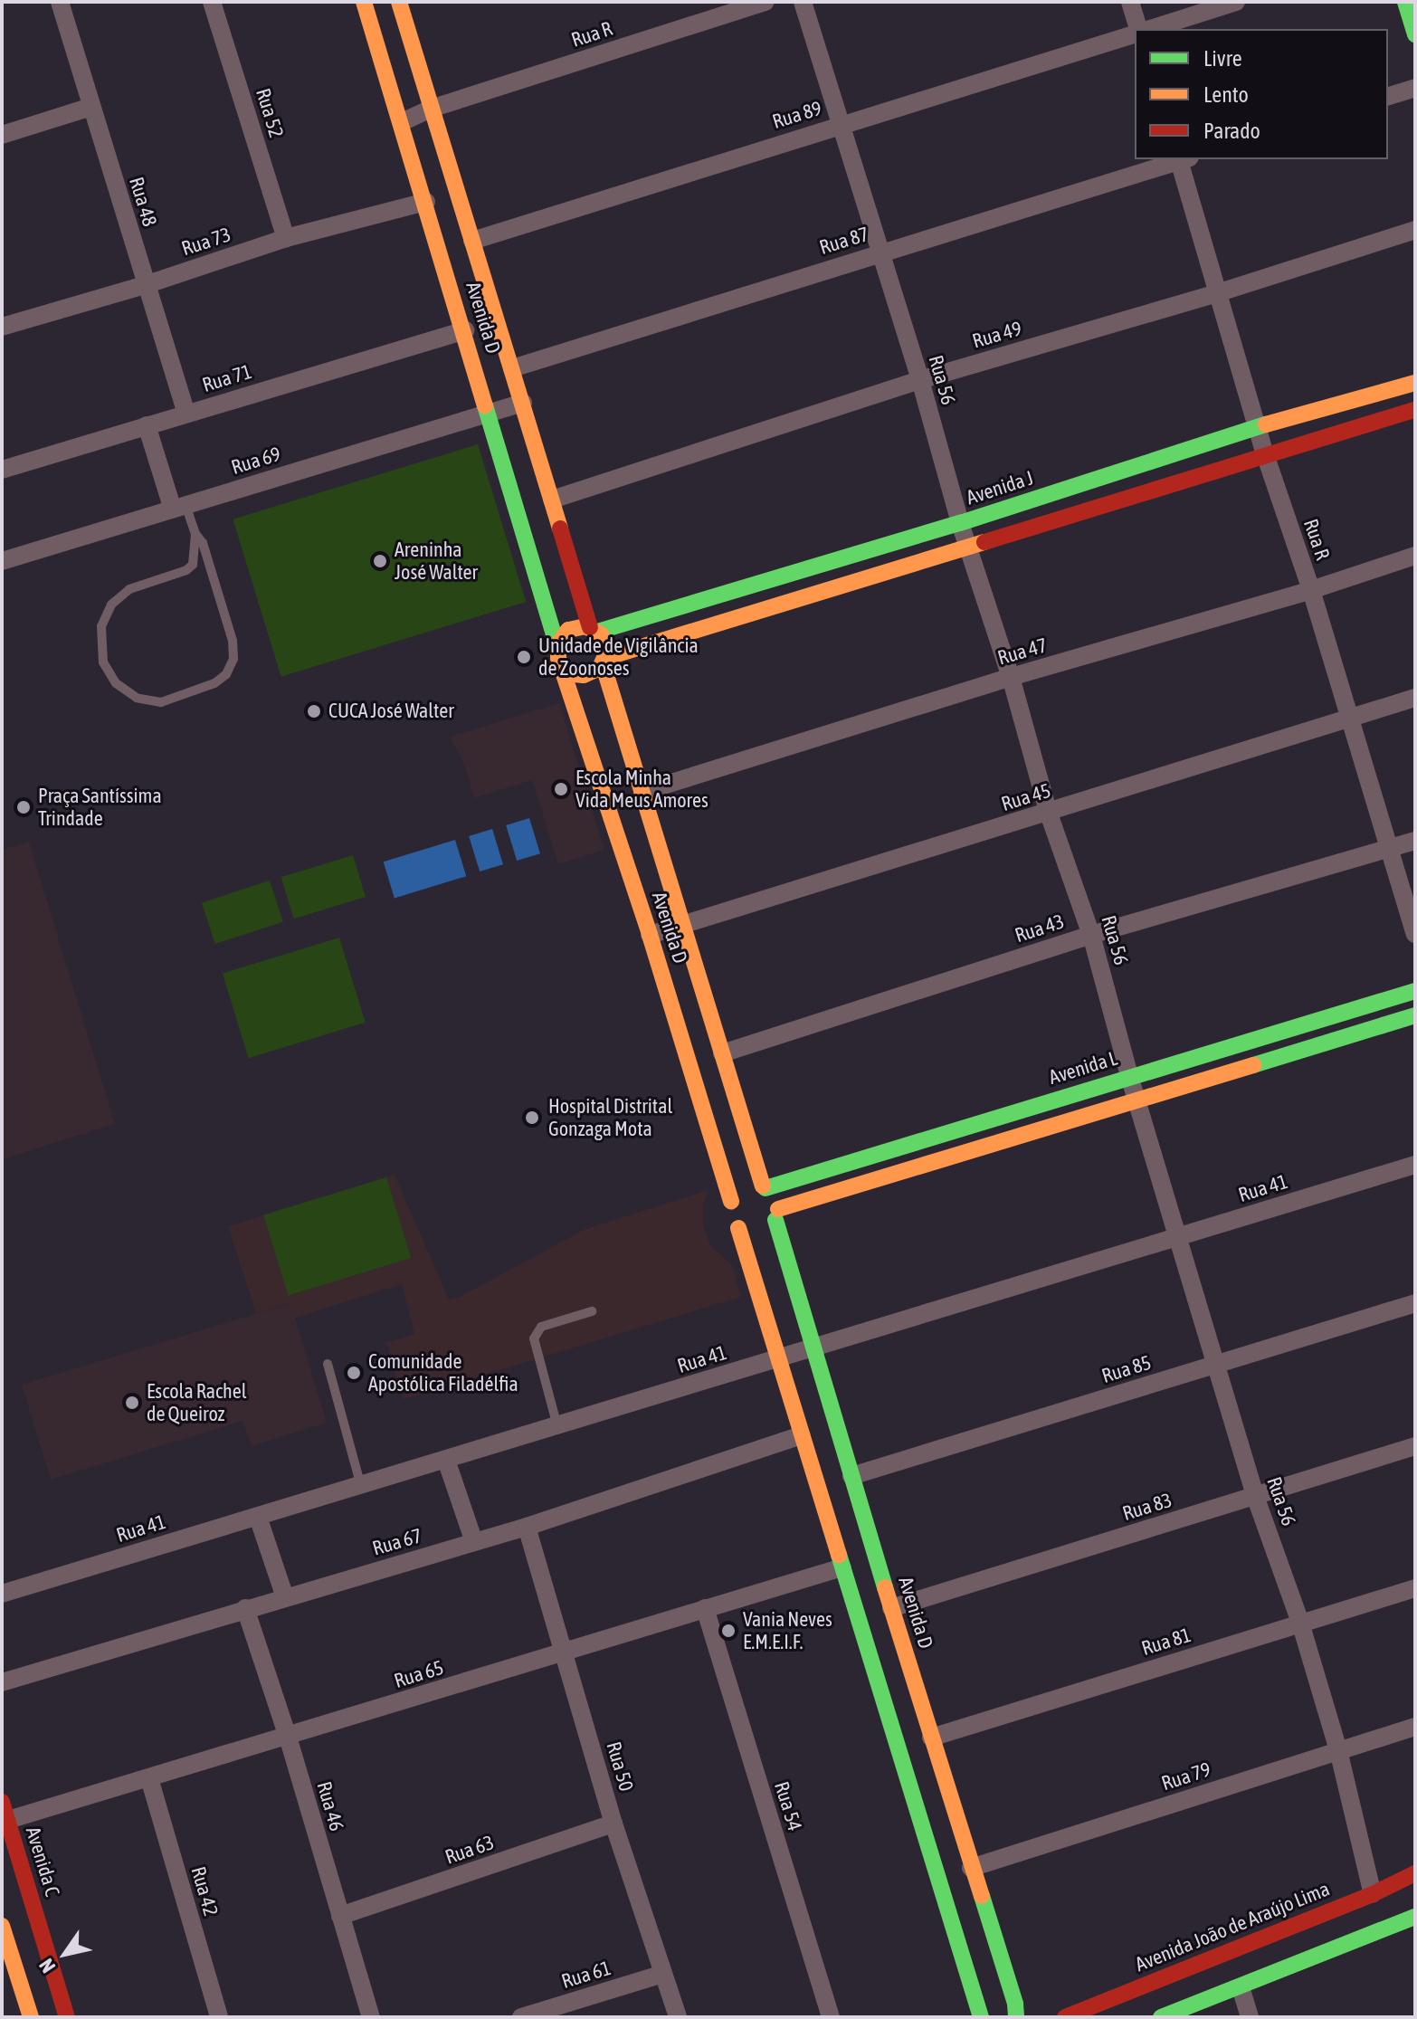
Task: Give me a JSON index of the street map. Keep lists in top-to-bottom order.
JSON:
{
  "streets": {
    "main road": [
      "Avenida D",
      "Avenida J",
      "Avenida L",
      "Avenida C",
      "Avenida João de Araújo Lima"
    ],
    "street": [
      "Rua R",
      "Rua 52",
      "Rua 89",
      "Rua 48",
      "Rua 87",
      "Rua 73",
      "Rua 49",
      "Rua 71",
      "Rua 56",
      "Rua 69",
      "Rua 47",
      "Rua 45",
      "Rua 43",
      "Rua 41",
      "Rua 85",
      "Rua 83",
      "Rua 67",
      "Rua 81",
      "Rua 65",
      "Rua 50",
      "Rua 79",
      "Rua 46",
      "Rua 54",
      "Rua 63",
      "Rua 42",
      "Rua 61"
    ]
  },
  "crossings": [
    ["Rua R", "Avenida D"],
    ["Rua R", "Rua 49"],
    ["Rua R", "Avenida J"],
    ["Rua R", "Rua 47"],
    ["Rua R", "Rua 45"],
    ["Rua R", "Rua 43"],
    ["Rua 52", "Rua 73"],
    ["Rua 89", "Avenida D"],
    ["Rua 89", "Rua 56"],
    ["Rua 48", "Rua 73"],
    ["Rua 48", "Rua 71"],
    ["Rua 87", "Avenida D"],
    ["Rua 87", "Rua 56"],
    ["Rua 73", "Avenida D"],
    ["Avenida D", "Rua 49"],
    ["Avenida D", "Rua 71"],
    ["Avenida D", "Rua 69"],
    ["Avenida D", "Avenida J"],
    ["Avenida D", "Rua 47"],
    ["Avenida D", "Rua 45"],
    ["Avenida D", "Rua 43"],
    ["Avenida D", "Avenida L"],
    ["Avenida D", "Rua 41"],
    ["Avenida D", "Rua 85"],
    ["Avenida D", "Rua 83"],
    ["Avenida D", "Rua 81"],
    ["Avenida D", "Rua 79"],
    ["Rua 49", "Rua 56"],
    ["Rua 56", "Avenida J"],
    ["Rua 56", "Rua 47"],
    ["Rua 56", "Rua 45"],
    ["Rua 56", "Rua 43"],
    ["Rua 56", "Avenida L"],
    ["Rua 56", "Rua 41"],
    ["Rua 56", "Rua 85"],
    ["Rua 56", "Rua 83"],
    ["Rua 56", "Rua 81"],
    ["Rua 56", "Rua 79"],
    ["Rua 56", "Avenida João de Araújo Lima"],
    ["Rua 67", "Rua 50"],
    ["Rua 67", "Rua 46"],
    ["Rua 65", "Rua 50"],
    ["Rua 65", "Rua 46"],
    ["Rua 65", "Rua 54"],
    ["Rua 65", "Avenida C"],
    ["Rua 65", "Rua 42"],
    ["Rua 50", "Rua 63"],
    ["Rua 50", "Rua 61"],
    ["Rua 46", "Rua 63"]
  ],
  "places": [
    "Areninha José Walter",
    "Unidade de Vigilância de Zoonoses",
    "CUCA José Walter",
    "Escola Minha Vida Meus Amores",
    "Praça Santíssima Trindade",
    "Hospital Distrital Gonzaga Mota",
    "Comunidade Apostólica Filadélfia",
    "Escola Rachel de Queiroz",
    "Vania Neves E.M.E.I.F."
  ],
  "legend": ["Livre", "Lento", "Parado"],
  "north": "bottom left"
}
